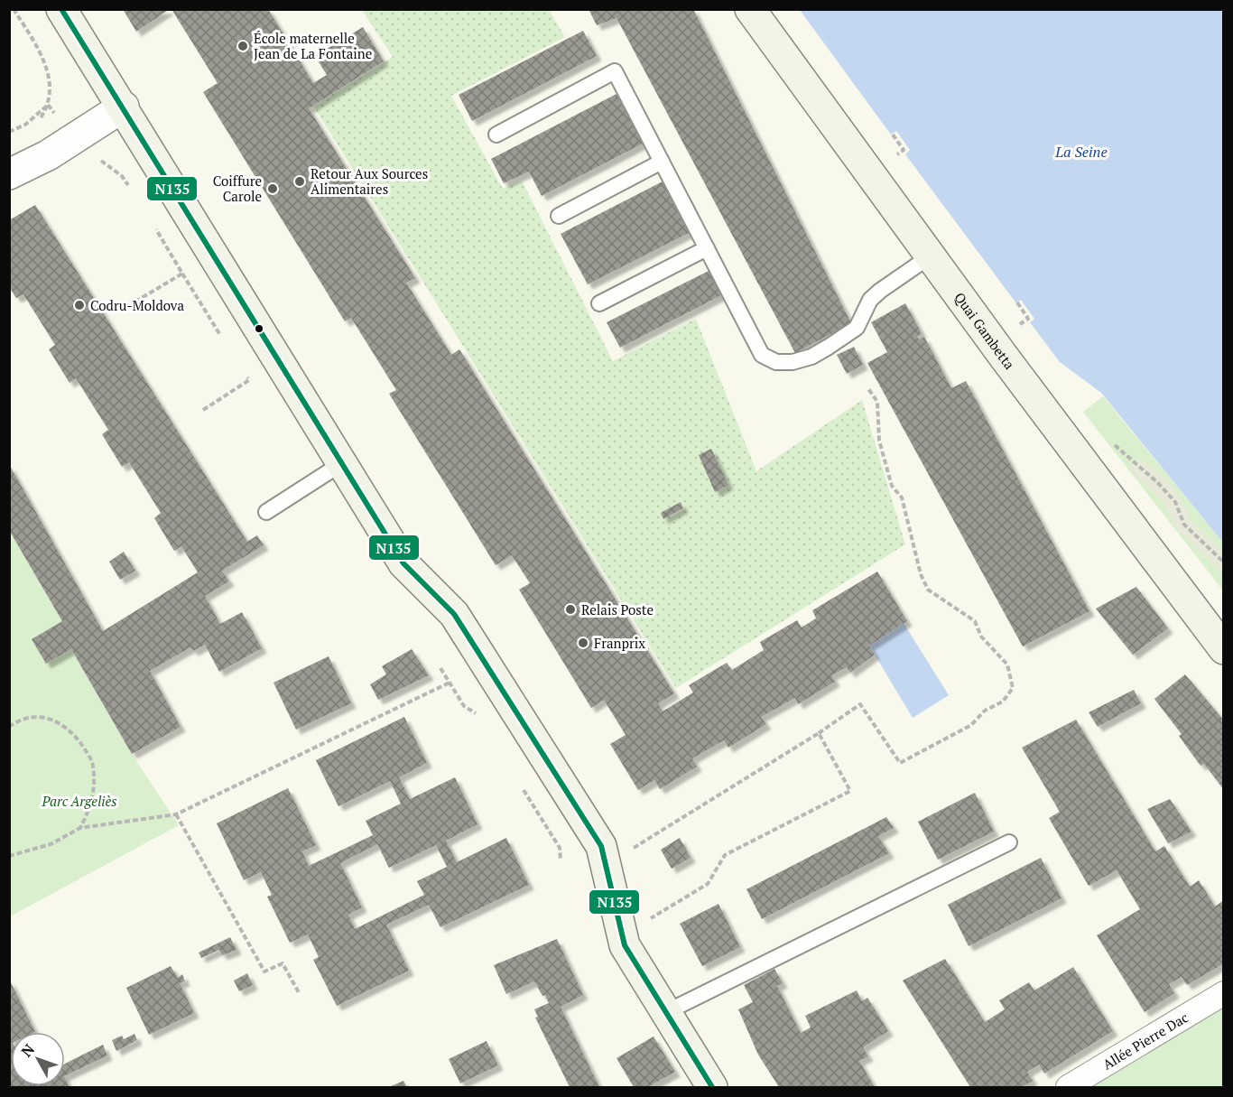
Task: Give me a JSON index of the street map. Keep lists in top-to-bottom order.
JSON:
{
  "streets": {
    "main road": ["Quai Gambetta"],
    "street": ["Allée Pierre Dac"]
  },
  "water": ["La Seine"],
  "parks": ["Parc Argeliès"],
  "places": [
    "École maternelle Jean de La Fontaine",
    "Retour Aux Sources Alimentaires",
    "Coiffure Carole",
    "Codru-Moldova",
    "Relais Poste",
    "Franprix"
  ],
  "lines": ["transit line N135"],
  "north": "top left"
}
